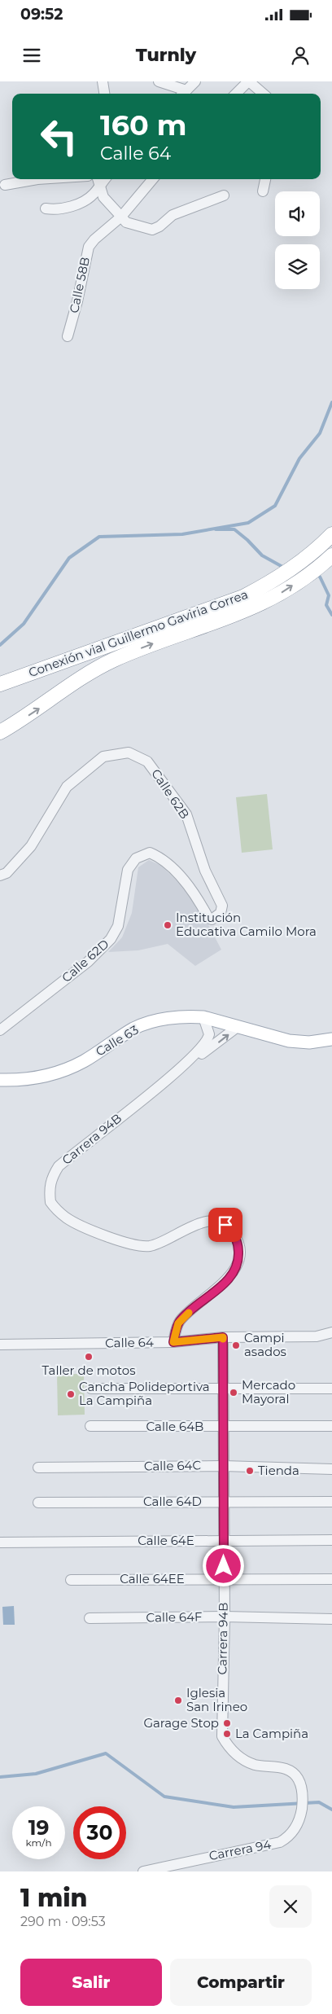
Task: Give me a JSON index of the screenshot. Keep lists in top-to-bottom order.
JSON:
{
  "streets": {
    "highway": ["Conexión vial Guillermo Gaviria Correa"],
    "main road": ["Calle 63"],
    "street": [
      "Calle 58B",
      "Calle 62B",
      "Calle 62D",
      "Carrera 94B",
      "Calle 64",
      "Calle 64B",
      "Calle 64C",
      "Calle 64D",
      "Calle 64E",
      "Calle 64EE",
      "Calle 64F",
      "Carrera 94"
    ]
  },
  "crossings": [
    ["Calle 62B", "Calle 62D"],
    ["Calle 63", "Carrera 94B"],
    ["Carrera 94B", "Calle 64"],
    ["Carrera 94B", "Calle 64B"],
    ["Carrera 94B", "Calle 64C"],
    ["Carrera 94B", "Calle 64D"],
    ["Carrera 94B", "Calle 64E"],
    ["Carrera 94B", "Calle 64EE"],
    ["Carrera 94B", "Calle 64F"],
    ["Carrera 94B", "Carrera 94"]
  ],
  "places": [
    "Institución Educativa Camilo Mora",
    "Campi asados",
    "Taller de motos",
    "Mercado Mayoral",
    "Cancha Polideportiva La Campiña",
    "Tienda",
    "Iglesia San Irineo",
    "Garage Stop",
    "La Campiña"
  ],
  "page": {
    "status": "09:52",
    "header": "Turnly",
    "turn": ["160 m", "Calle 64"],
    "speed": "19 km/h",
    "limit": "30",
    "heading": ["1 min", "290 m · 09:53"],
    "buttons": ["Salir", "Compartir"]
  }
}
